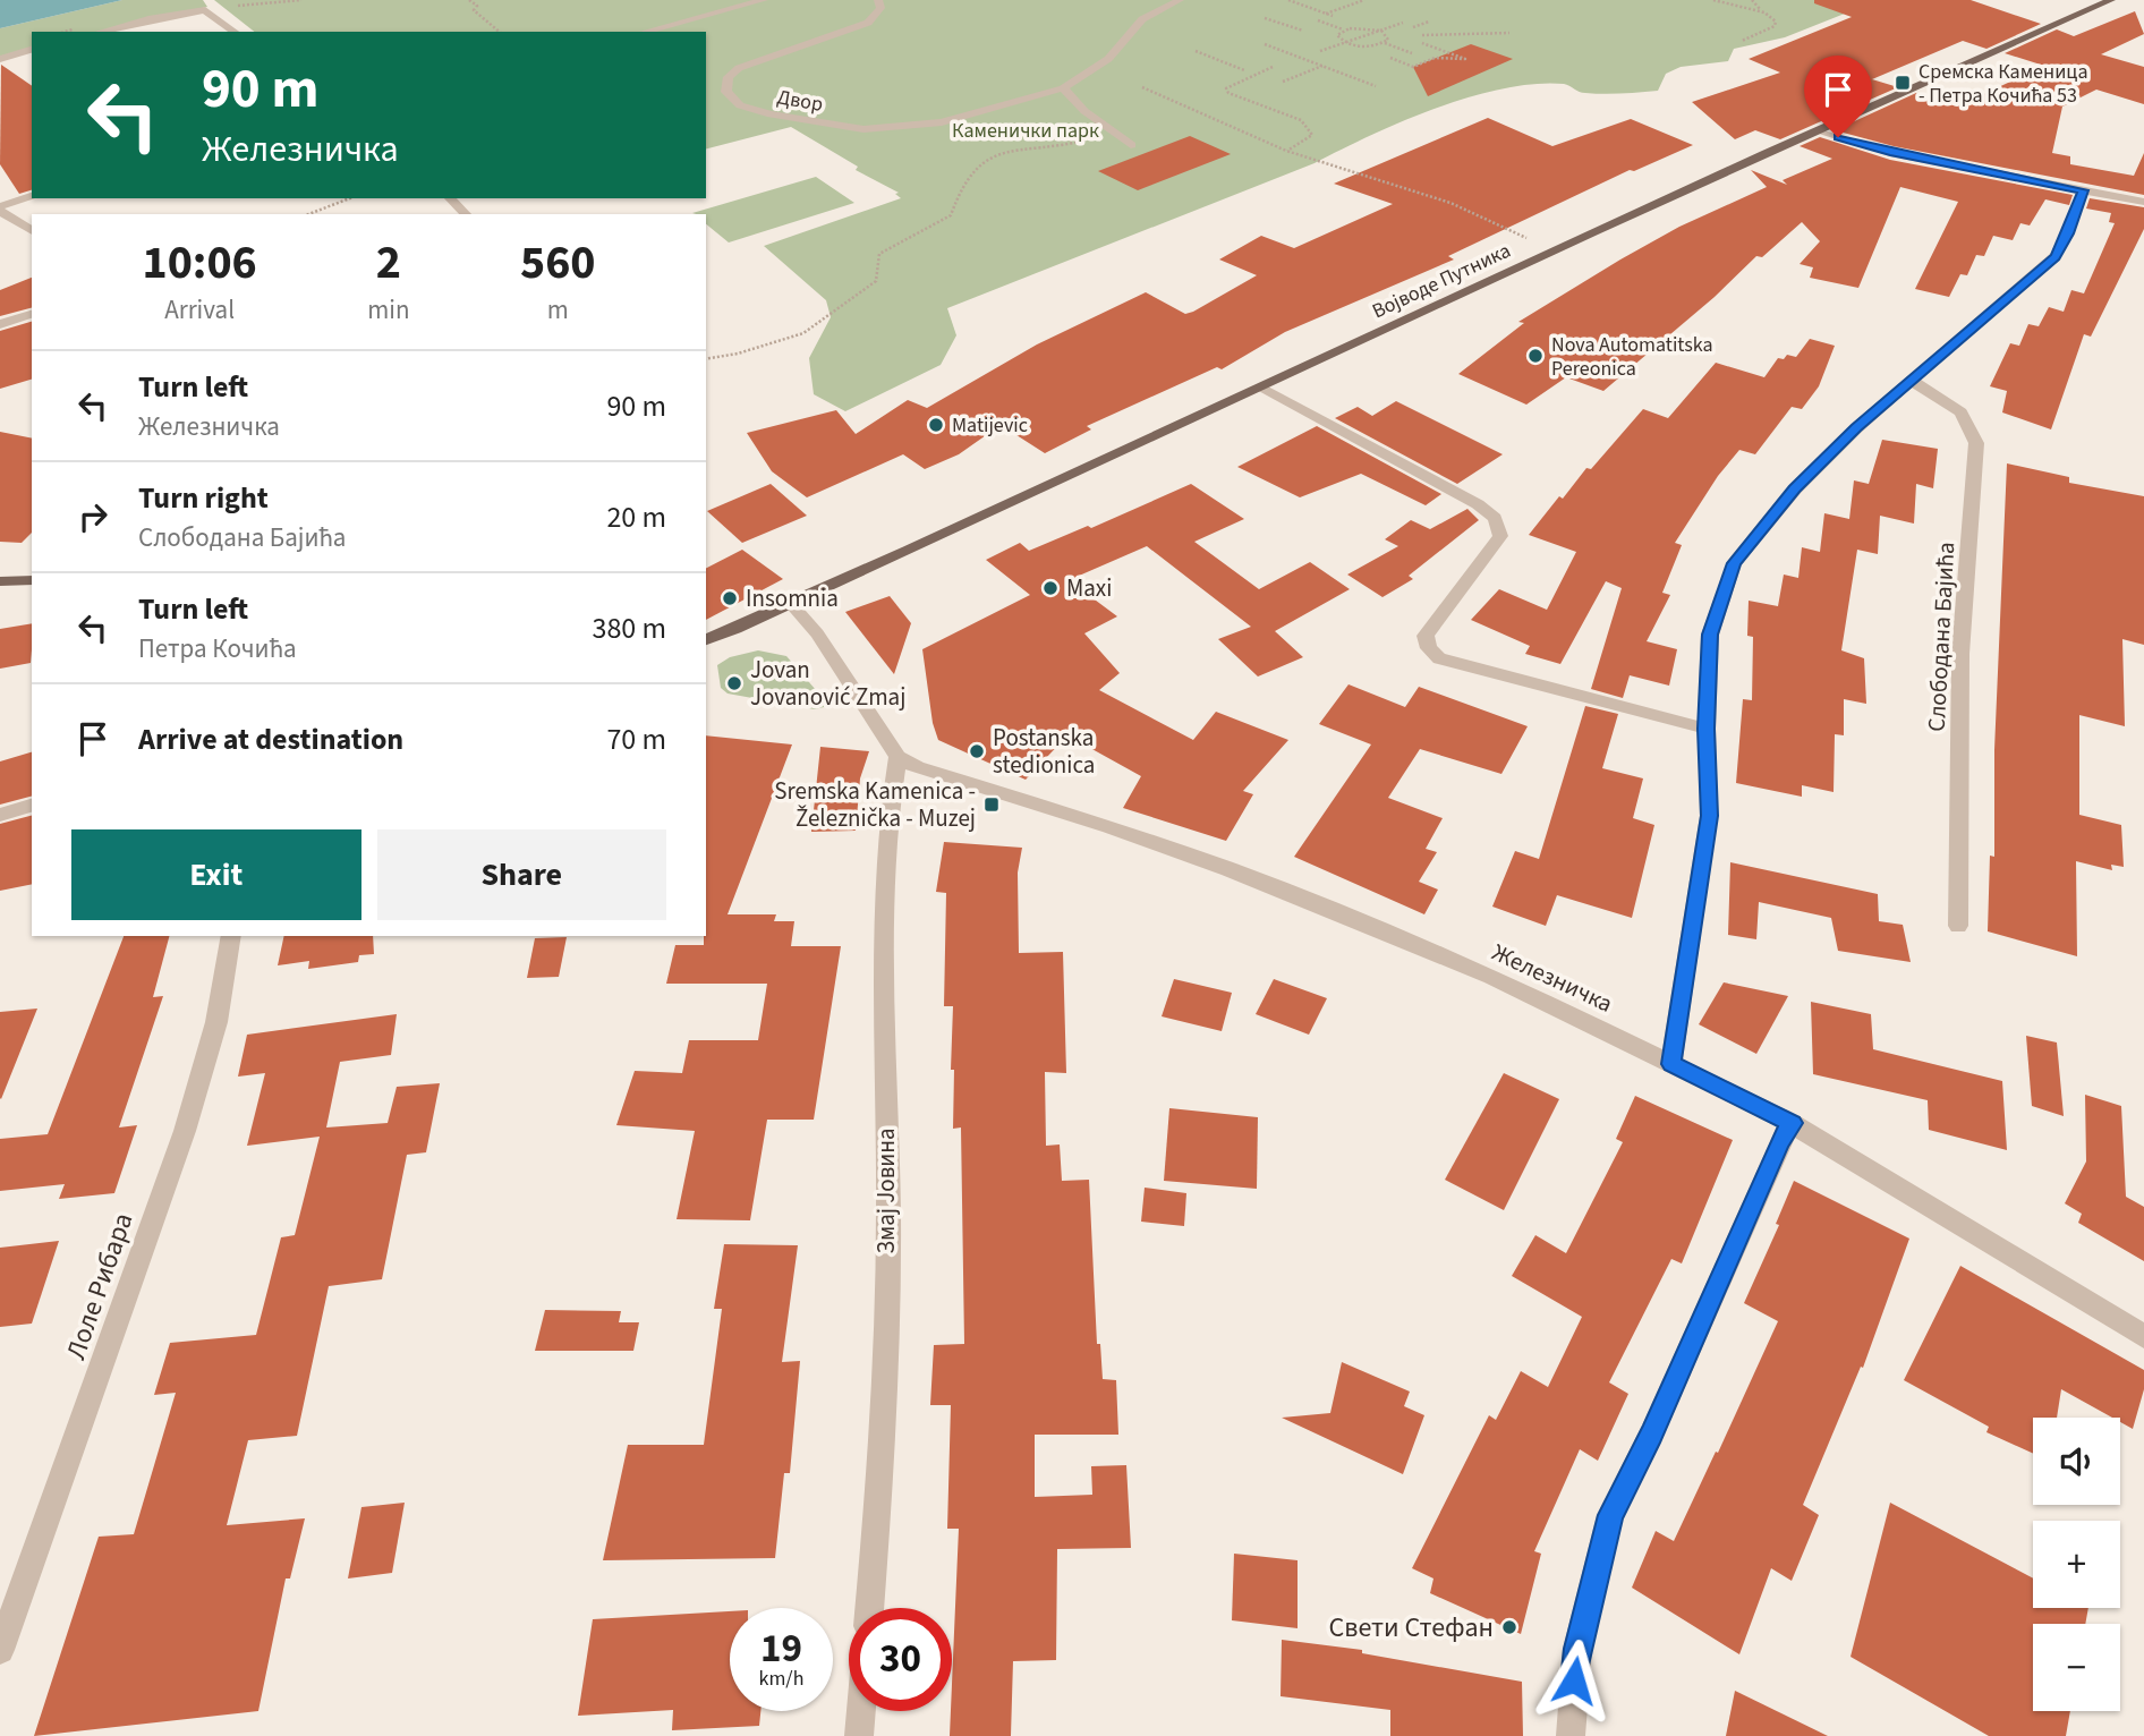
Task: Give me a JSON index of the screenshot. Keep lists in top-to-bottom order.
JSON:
{
  "streets": {
    "main road": ["Војводе Путника"],
    "street": [
      "Двор",
      "Слободана Бајића",
      "Железничка",
      "Змај Јовина",
      "Лоле Рибара"
    ]
  },
  "crossings": [
    ["Железничка", "Змај Јовина"]
  ],
  "parks": ["Каменички парк"],
  "places": {
    "transit": ["Сремска Каменица - Петра Кочића 53", "Sremska Kamenica - Železnička - Muzej"],
    "other": [
      "Nova Automatitska Pereonica",
      "Matijevic",
      "Maxi",
      "Insomnia",
      "Jovan Jovanović Zmaj",
      "Postanska stedionica",
      "Свети Стефан"
    ]
  },
  "page": {
    "turn": ["90 m", "Железничка"],
    "eta": [
      "10:06",
      "Arrival",
      "2",
      "min",
      "560",
      "m"
    ],
    "list": [
      {
        "name": "Turn left",
        "note": "Железничка",
        "value": "90 m"
      },
      {
        "name": "Turn right",
        "note": "Слободана Бајића",
        "value": "20 m"
      },
      {
        "name": "Turn left",
        "note": "Петра Кочића",
        "value": "380 m"
      },
      {
        "name": "Arrive at destination",
        "value": "70 m"
      }
    ],
    "buttons": ["Exit", "Share"],
    "map_buttons": ["+", "−"],
    "speed": "19 km/h",
    "limit": "30"
  }
}
